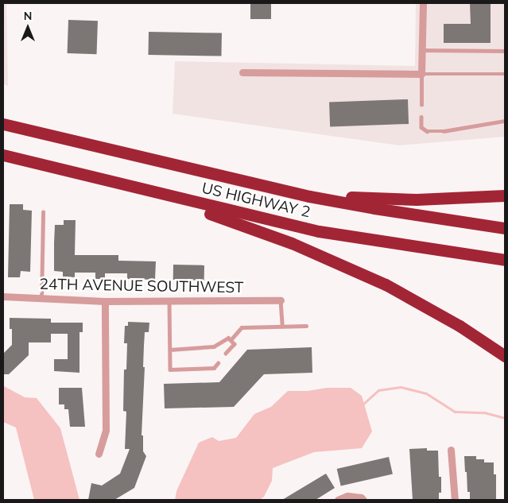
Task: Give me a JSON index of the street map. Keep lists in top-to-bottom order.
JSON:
{
  "streets": {
    "highway": ["US HIGHWAY 2"],
    "street": ["24TH AVENUE SOUTHWEST"]
  },
  "north": "top"
}
